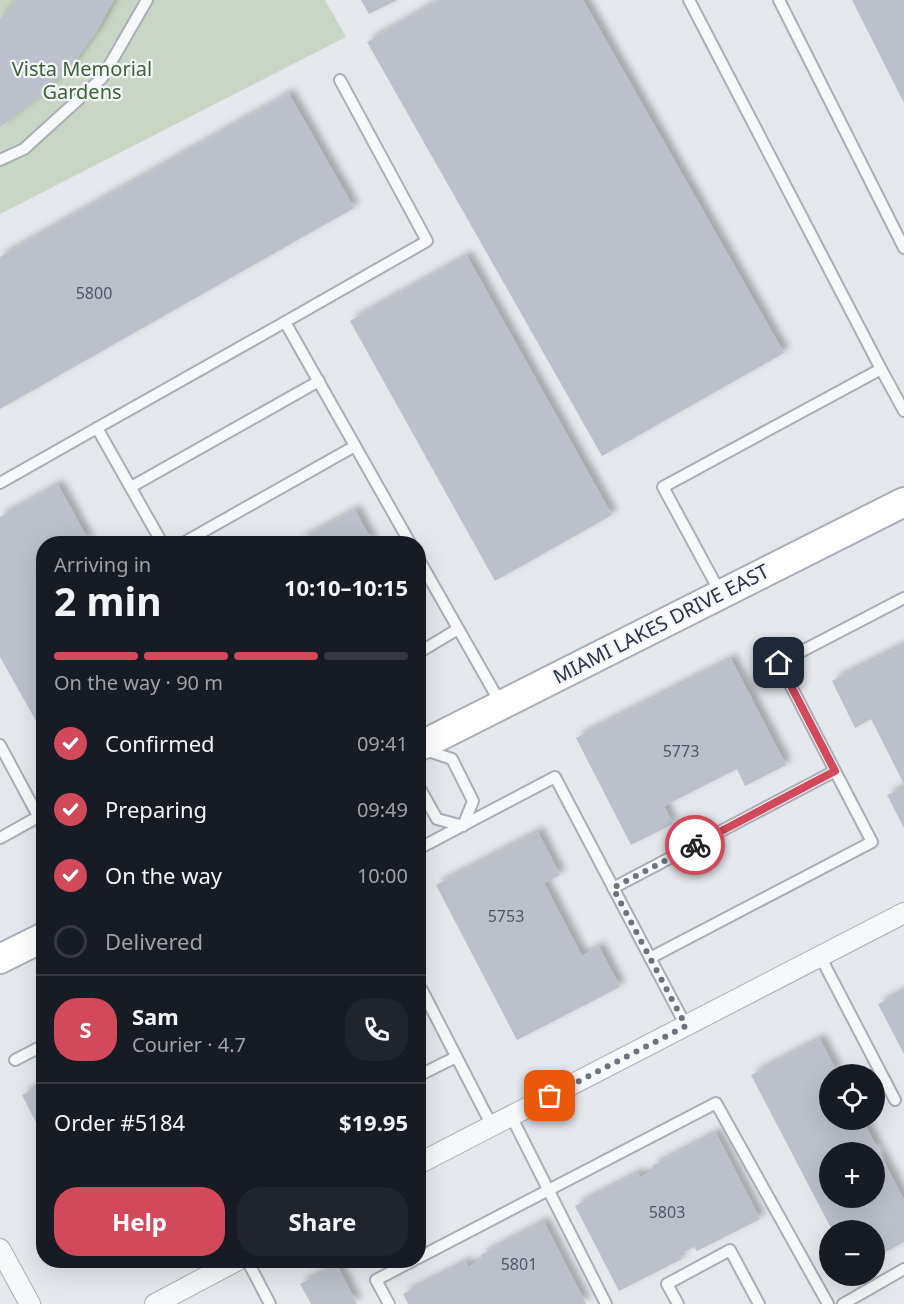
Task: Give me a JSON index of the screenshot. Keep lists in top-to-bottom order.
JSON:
{
  "streets": {
    "main road": ["MIAMI LAKES DRIVE EAST"]
  },
  "parks": ["Vista Memorial Gardens"],
  "house_numbers": [
    "5800",
    "5773",
    "5753",
    "5803",
    "5801"
  ],
  "page": {
    "heading": ["2 min", "Arriving in", "10:10–10:15"],
    "panel": [
      "Sam",
      "Courier · 4.7",
      "Order #5184",
      "$19.95"
    ],
    "bar": "On the way · 90 m",
    "list": [
      ["Confirmed", "09:41"],
      ["Preparing", "09:49"],
      ["On the way", "10:00"],
      "Delivered"
    ],
    "round": "S",
    "map_buttons": ["+", "−"],
    "buttons": ["Help", "Share"]
  }
}
